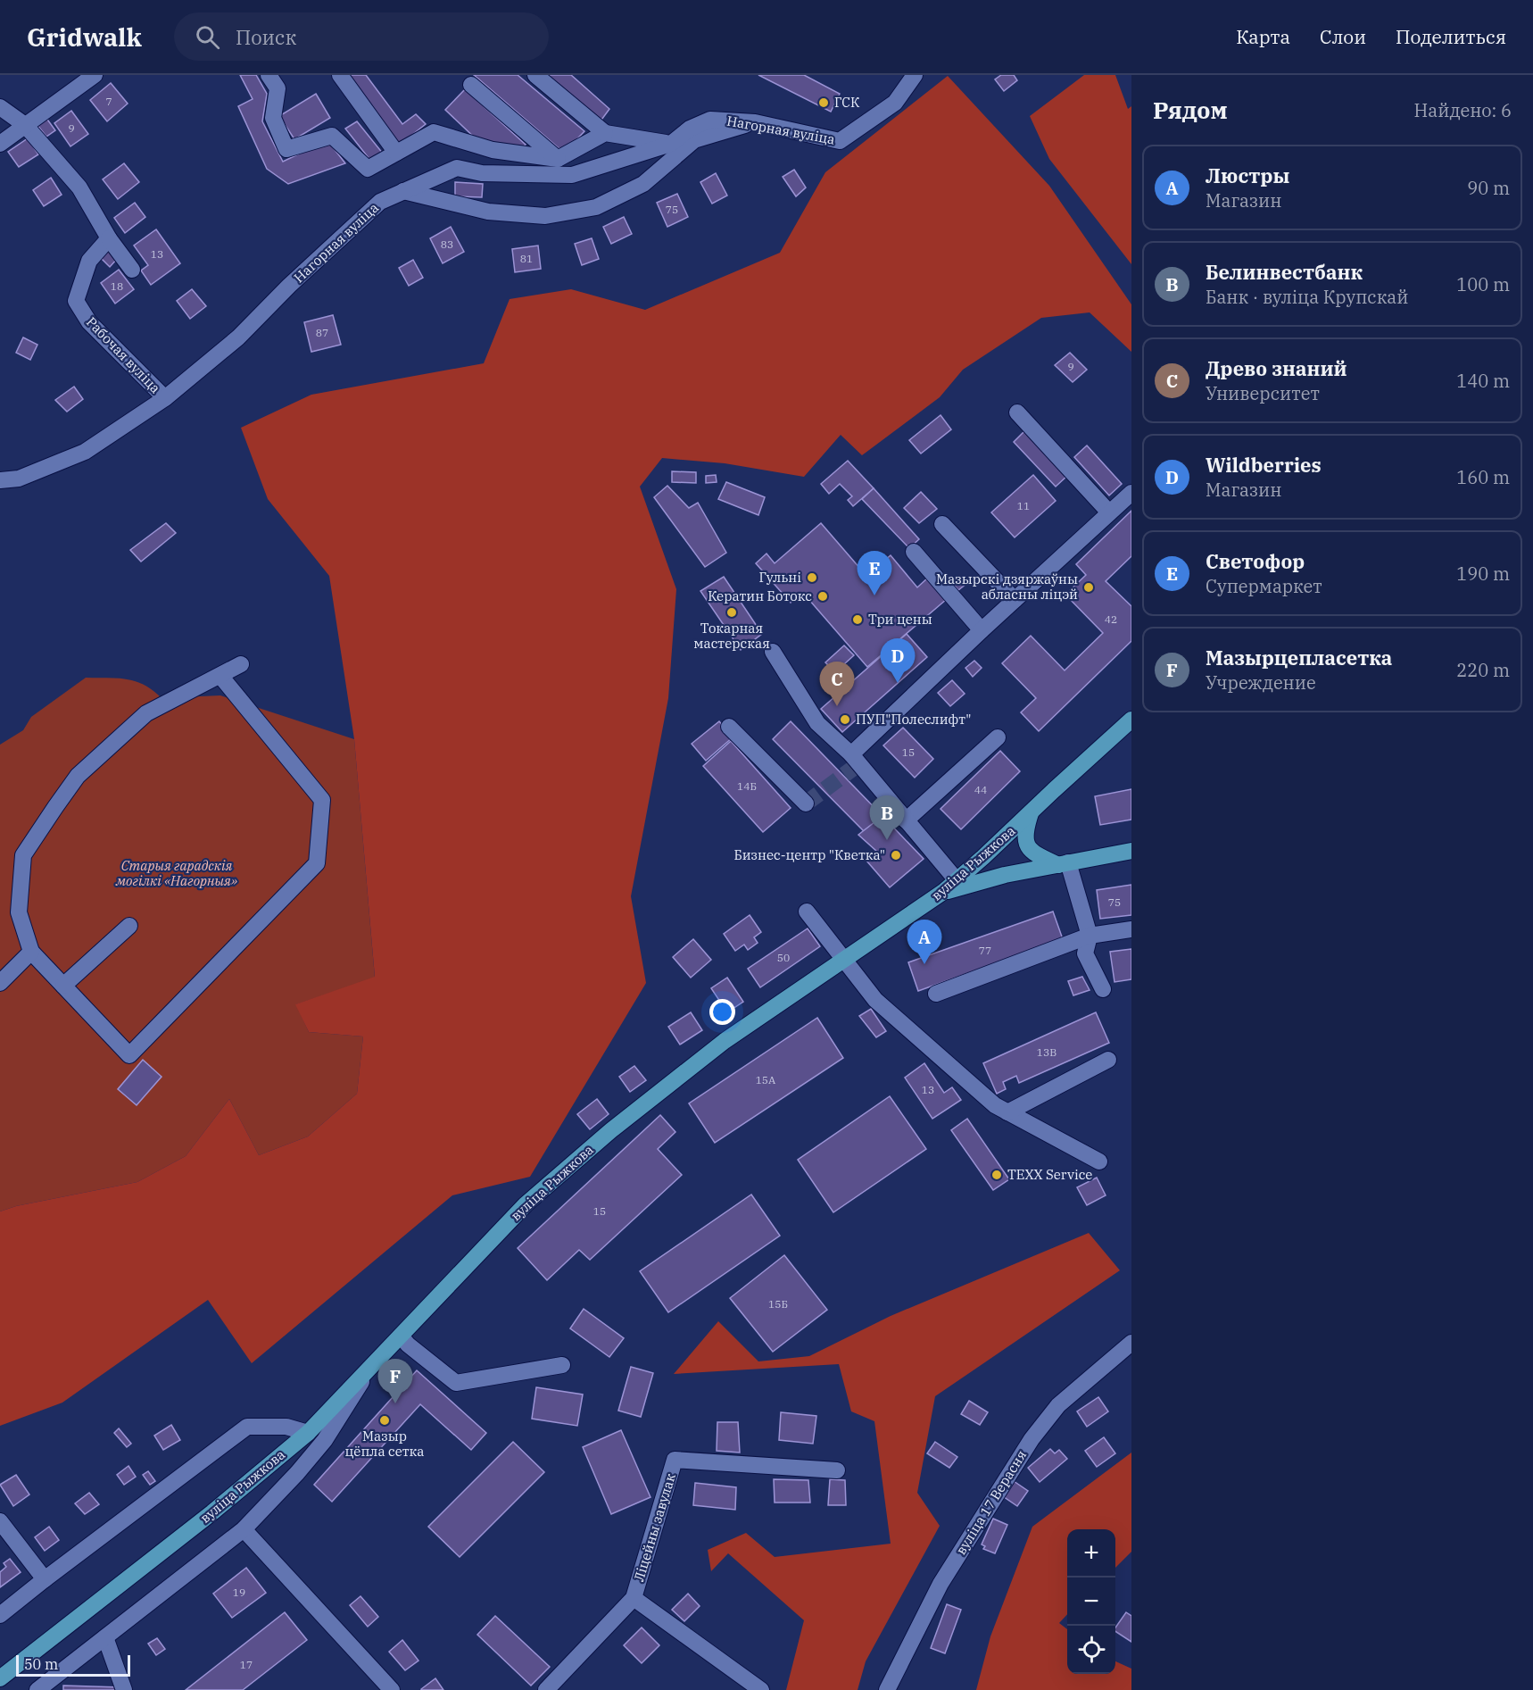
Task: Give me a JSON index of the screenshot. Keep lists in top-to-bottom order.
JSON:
{
  "streets": {
    "main road": ["вуліца Рыжкова"],
    "street": [
      "Нагорная вуліца",
      "Рабочая вуліца",
      "вуліца 17 Верасня",
      "Ліцейны завулак"
    ]
  },
  "crossings": [
    ["Нагорная вуліца", "Рабочая вуліца"]
  ],
  "parks": ["Старыя гарадскія могілкі «Нагорныя»"],
  "places": [
    "ГСК",
    "Гульнi",
    "Мазырскі дзяржаўны абласны ліцэй",
    "Кератин Ботокс",
    "Токарная мастерская",
    "Три цены",
    "ПУП\"Полеслифт\"",
    "Бизнес-центр \"Кветка\"",
    "TEXX Service",
    "Мазыр цёпла сетка"
  ],
  "house_numbers": [
    "7",
    "9",
    "75",
    "83",
    "13",
    "81",
    "18",
    "87",
    "9",
    "11",
    "42",
    "15",
    "14Б",
    "44",
    "75",
    "77",
    "50",
    "13В",
    "15А",
    "13",
    "15",
    "15Б",
    "19",
    "17"
  ],
  "scale_bar": "50 m",
  "page": {
    "header": "Gridwalk",
    "search": "Поиск",
    "nav": ["Карта", "Слои", "Поделиться"],
    "heading": ["Рядом", "Найдено: 6"],
    "list": [
      {
        "mark": "A",
        "name": "Люстры",
        "note": "Магазин",
        "value": "90 m"
      },
      {
        "mark": "B",
        "name": "Белинвестбанк",
        "note": "Банк · вуліца Крупскай",
        "value": "100 m"
      },
      {
        "mark": "C",
        "name": "Древо знаний",
        "note": "Университет",
        "value": "140 m"
      },
      {
        "mark": "D",
        "name": "Wildberries",
        "note": "Магазин",
        "value": "160 m"
      },
      {
        "mark": "E",
        "name": "Светофор",
        "note": "Супермаркет",
        "value": "190 m"
      },
      {
        "mark": "F",
        "name": "Мазырцепласетка",
        "note": "Учреждение",
        "value": "220 m"
      }
    ],
    "pins": [
      "E",
      "D",
      "C",
      "B",
      "A",
      "F"
    ],
    "map_buttons": ["+", "−"],
    "scale": "50 m"
  }
}
